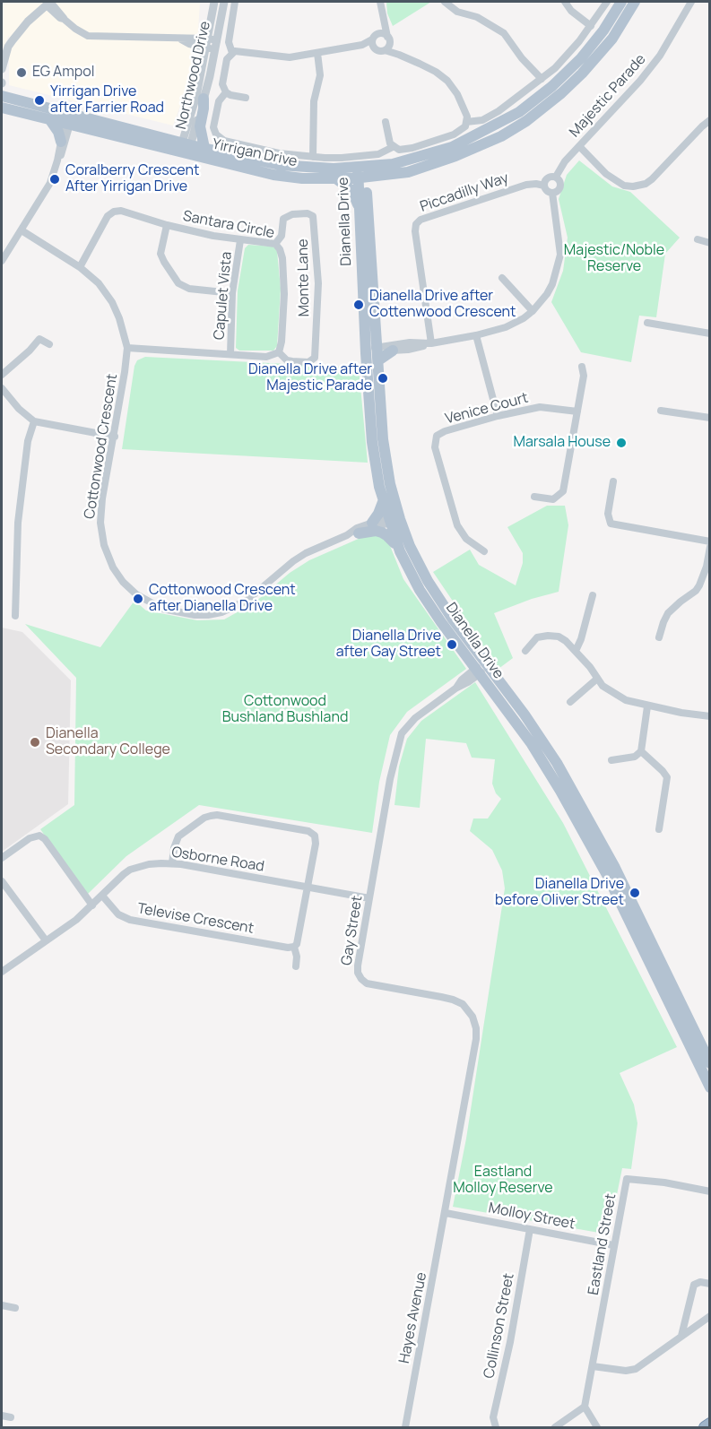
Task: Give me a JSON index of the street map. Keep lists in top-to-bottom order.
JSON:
{
  "streets": {
    "main road": ["Yirrigan Drive", "Dianella Drive"],
    "street": [
      "Northwood Drive",
      "Majestic Parade",
      "Piccadilly Way",
      "Santara Circle",
      "Monte Lane",
      "Capulet Vista",
      "Venice Court",
      "Cottonwood Crescent",
      "Osborne Road",
      "Televise Crescent",
      "Gay Street",
      "Molloy Street",
      "Eastland Street",
      "Hayes Avenue",
      "Collinson Street"
    ]
  },
  "crossings": [
    ["Northwood Drive", "Yirrigan Drive"],
    ["Majestic Parade", "Piccadilly Way"],
    ["Yirrigan Drive", "Dianella Drive"],
    ["Dianella Drive", "Cottonwood Crescent"],
    ["Dianella Drive", "Gay Street"],
    ["Santara Circle", "Monte Lane"],
    ["Santara Circle", "Capulet Vista"],
    ["Santara Circle", "Cottonwood Crescent"],
    ["Osborne Road", "Televise Crescent"],
    ["Osborne Road", "Gay Street"],
    ["Gay Street", "Molloy Street"],
    ["Gay Street", "Hayes Avenue"],
    ["Molloy Street", "Eastland Street"],
    ["Molloy Street", "Hayes Avenue"],
    ["Molloy Street", "Collinson Street"]
  ],
  "parks": ["Majestic/Noble Reserve", "Cottonwood Bushland Bushland", "Eastland Molloy Reserve"],
  "places": [
    "EG Ampol",
    "Yirrigan Drive after Farrier Road",
    "Coralberry Crescent After Yirrigan Drive",
    "Dianella Drive after Cottenwood Crescent",
    "Dianella Drive after Majestic Parade",
    "Marsala House",
    "Cottonwood Crescent after Dianella Drive",
    "Dianella Drive after Gay Street",
    "Dianella Secondary College",
    "Dianella Drive before Oliver Street"
  ]
}
